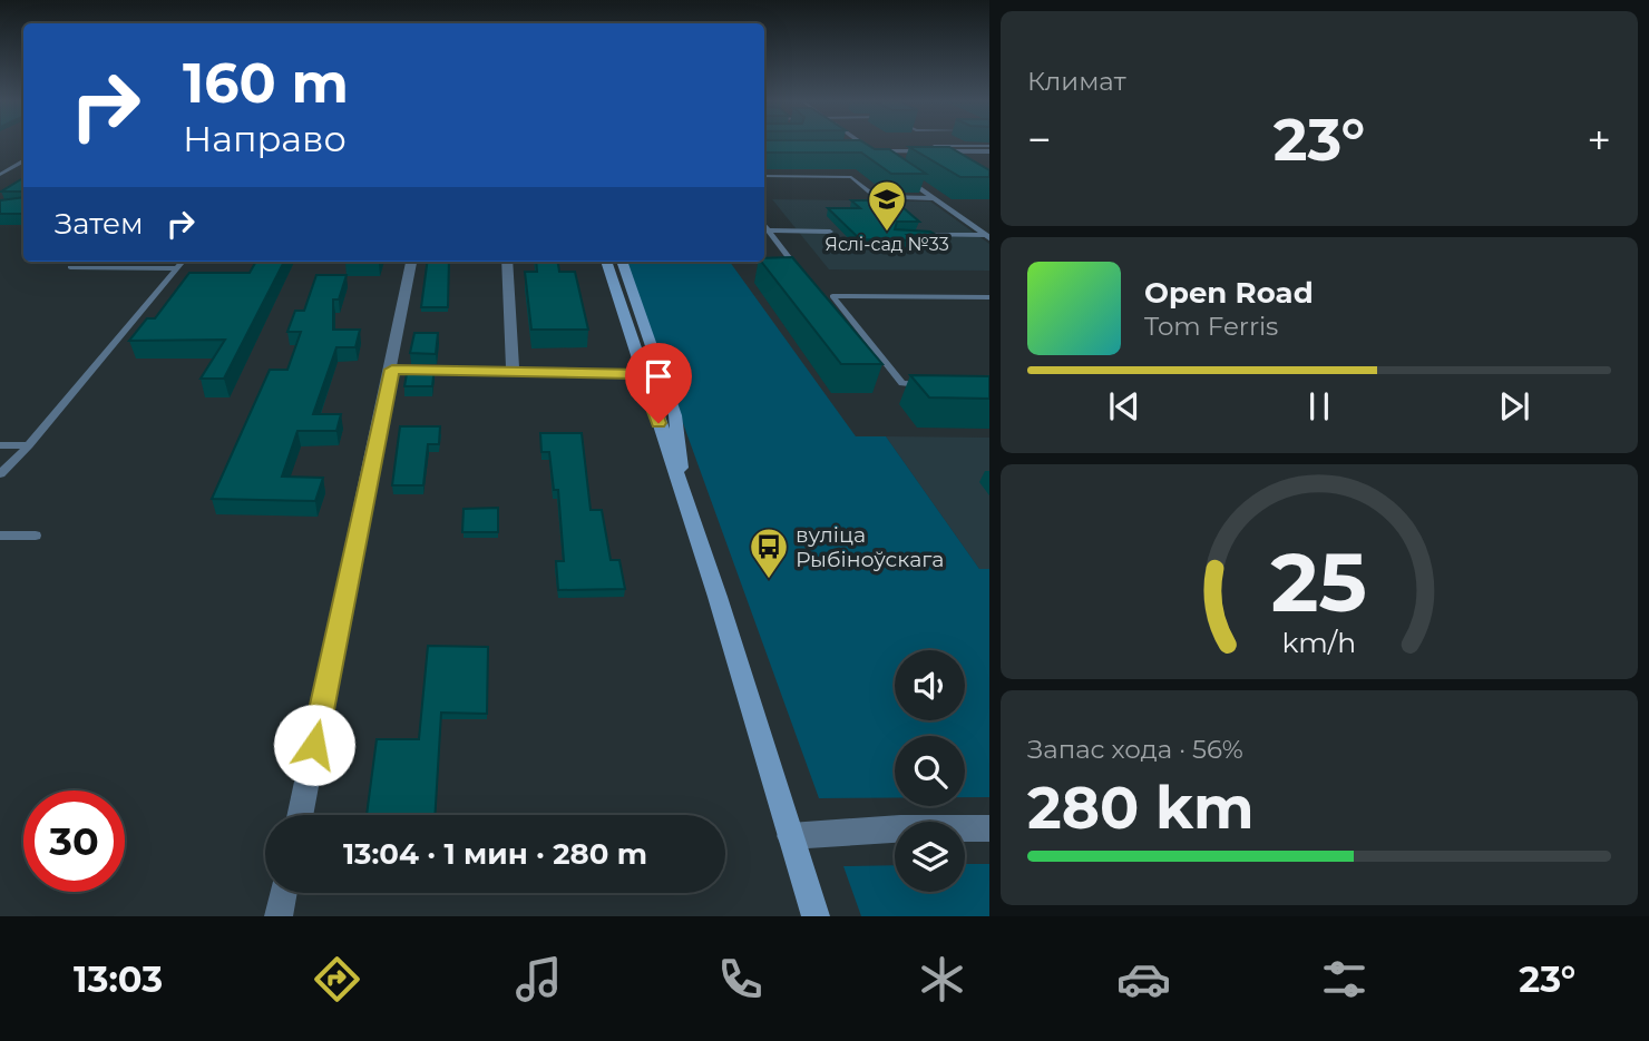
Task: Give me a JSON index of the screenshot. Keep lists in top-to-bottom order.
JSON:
{
  "places": {
    "school or university": ["Яслі-сад №33"],
    "bus stop": ["вуліца Рыбіноўскага"]
  },
  "page": {
    "tile": [
      "Климат",
      ["Запас хода · 56%", "280 km"]
    ],
    "turn": ["160 m", "Направо"],
    "heat": ["−", "23°", "+"],
    "then": "Затем",
    "song": ["Open Road", "Tom Ferris"],
    "limit": "30",
    "trip": "13:04 · 1 мин · 280 m",
    "tabs": ["13:03", "23°"],
    "gauge": ["25", "km/h"]
  }
}
